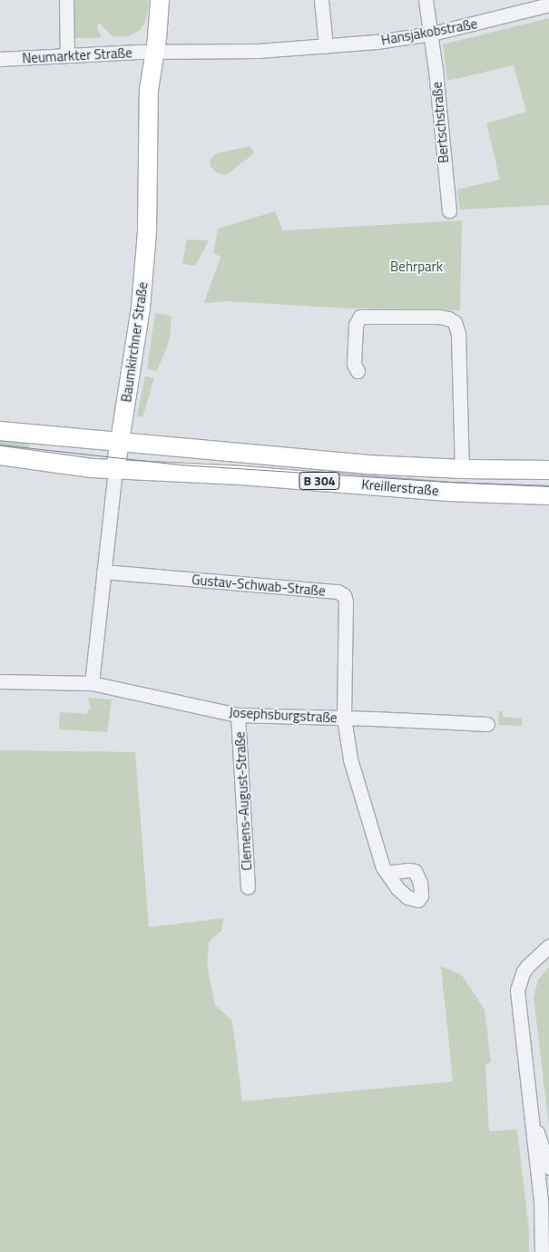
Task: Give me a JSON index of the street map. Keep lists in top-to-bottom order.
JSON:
{
  "streets": {
    "main road": ["Baumkirchner Straße", "B 304", "Kreillerstraße"],
    "street": [
      "Hansjakobstraße",
      "Neumarkter Straße",
      "Bertschstraße",
      "Gustav-Schwab-Straße",
      "Josephsburgstraße",
      "Clemens-August-Straße"
    ]
  },
  "crossings": [
    ["Hansjakobstraße", "Neumarkter Straße"],
    ["Hansjakobstraße", "Bertschstraße"],
    ["Hansjakobstraße", "Baumkirchner Straße"],
    ["Neumarkter Straße", "Baumkirchner Straße"],
    ["Baumkirchner Straße", "B 304"],
    ["Baumkirchner Straße", "Kreillerstraße"],
    ["Baumkirchner Straße", "Gustav-Schwab-Straße"],
    ["Baumkirchner Straße", "Josephsburgstraße"],
    ["B 304", "Kreillerstraße"],
    ["Gustav-Schwab-Straße", "Josephsburgstraße"],
    ["Josephsburgstraße", "Clemens-August-Straße"]
  ],
  "parks": ["Behrpark"]
}
